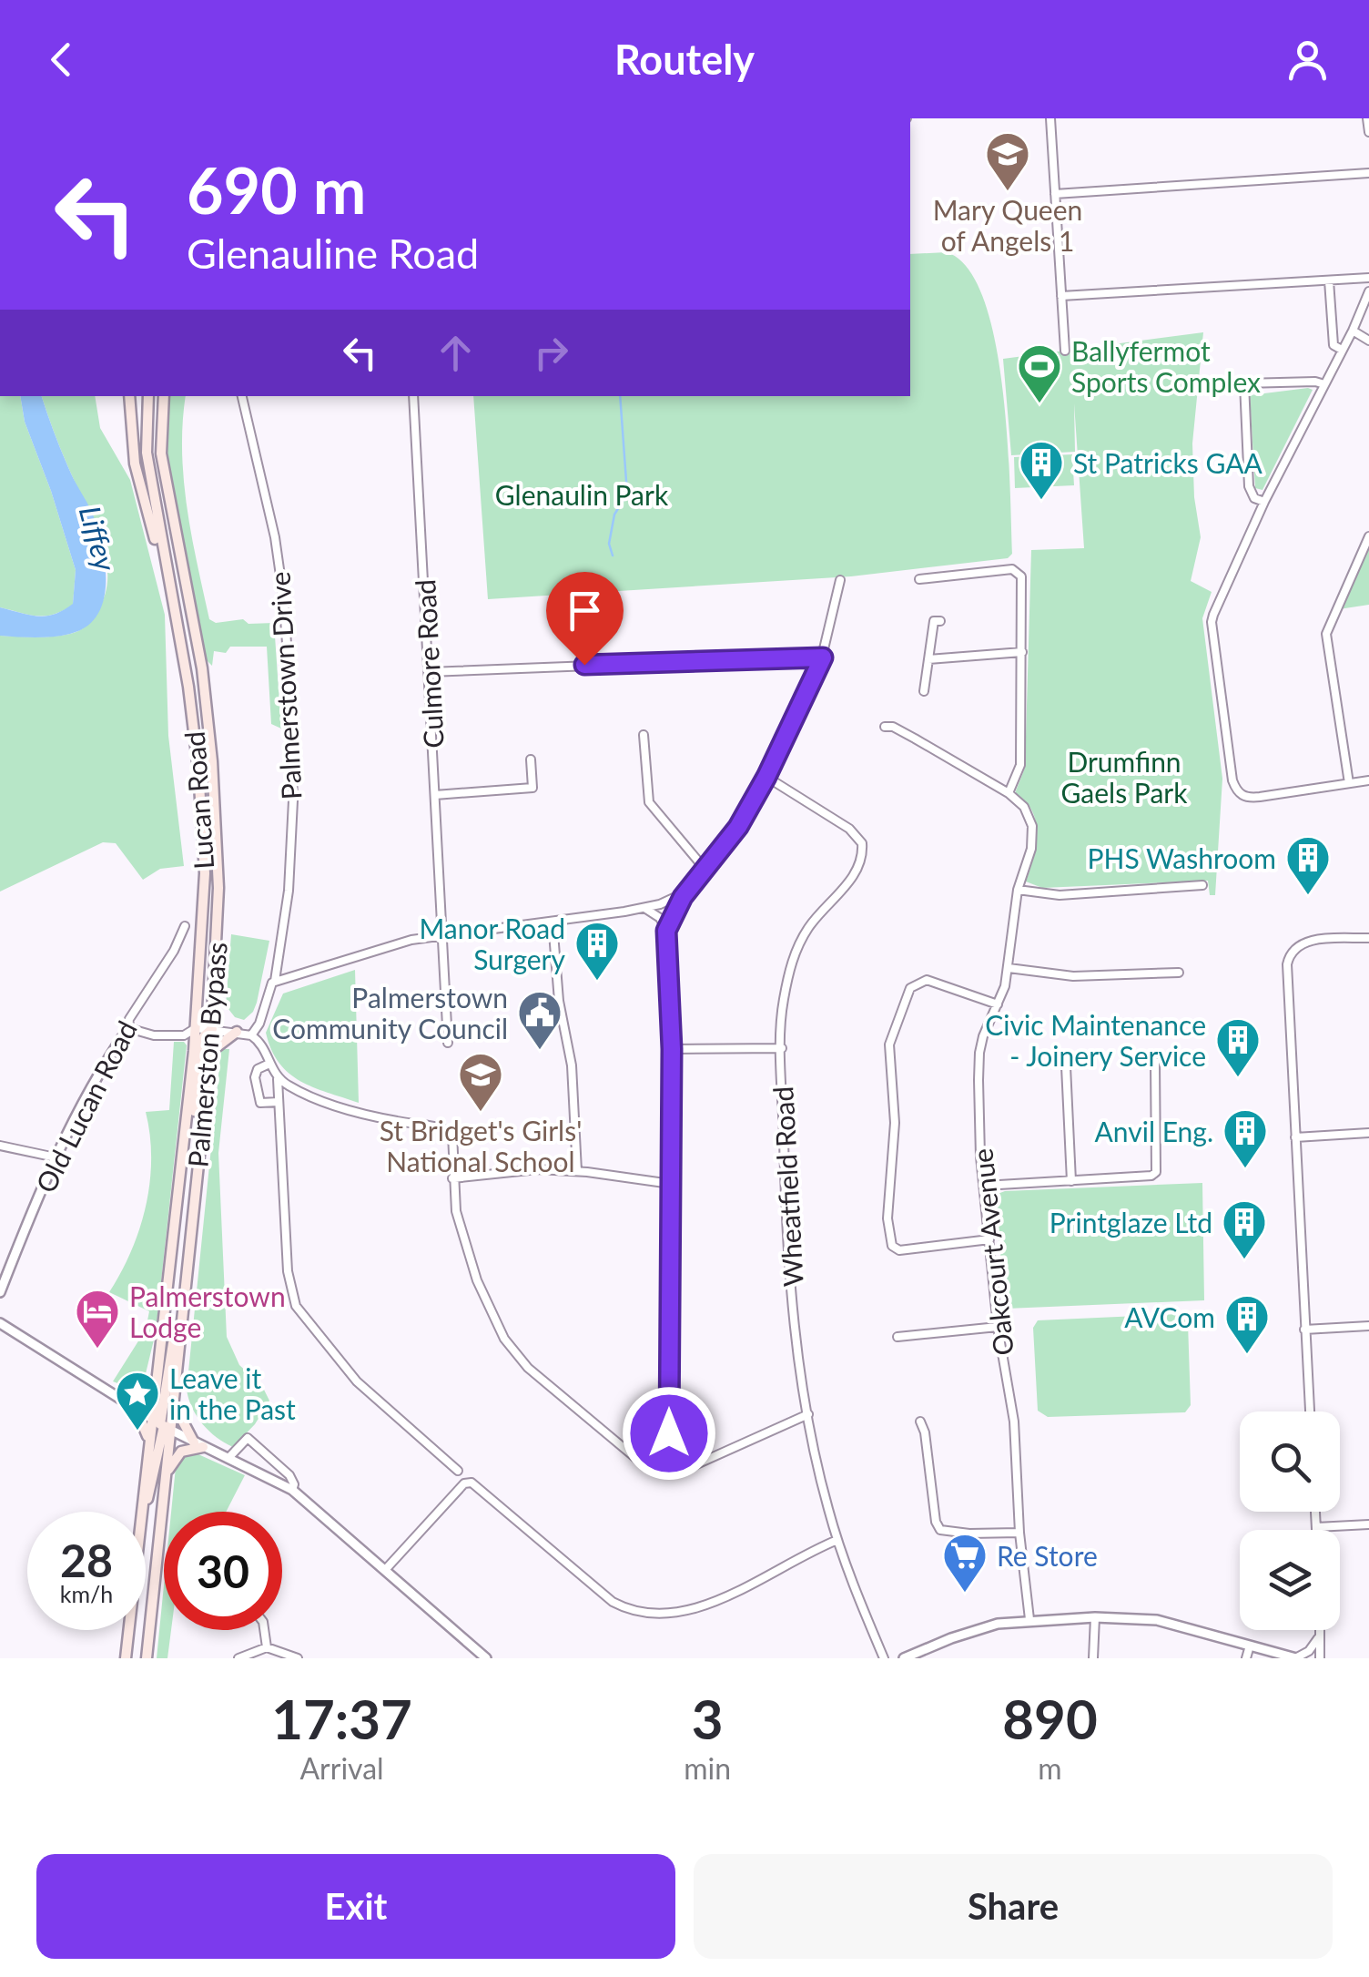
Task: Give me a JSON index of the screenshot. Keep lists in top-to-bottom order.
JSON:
{
  "streets": {
    "main road": ["Lucan Road", "Palmerston Bypass"],
    "street": [
      "Culmore Road",
      "Palmerstown Drive",
      "Old Lucan Road",
      "Wheatfield Road",
      "Oakcourt Avenue"
    ]
  },
  "crossings": [
    ["Lucan Road", "Palmerston Bypass"]
  ],
  "water": ["Liffey"],
  "parks": ["Glenaulin Park", "Drumfinn Gaels Park"],
  "places": {
    "school or university": ["Mary Queen of Angels 1", "St Bridget's Girls' National School"],
    "sports": ["Ballyfermot Sports Complex"],
    "building": [
      "St Patricks GAA",
      "PHS Washroom",
      "Manor Road Surgery",
      "Civic Maintenance - Joinery Service",
      "Anvil Eng.",
      "Printglaze Ltd",
      "AVCom"
    ],
    "public building": ["Palmerstown Community Council"],
    "hotel": ["Palmerstown Lodge"],
    "place": ["Leave it in the Past"],
    "supermarket": ["Re Store"]
  },
  "page": {
    "header": "Routely",
    "turn": ["690 m", "Glenauline Road"],
    "speed": "28 km/h",
    "limit": "30",
    "eta": [
      "17:37",
      "Arrival",
      "3",
      "min",
      "890",
      "m"
    ],
    "buttons": ["Exit", "Share"]
  }
}
